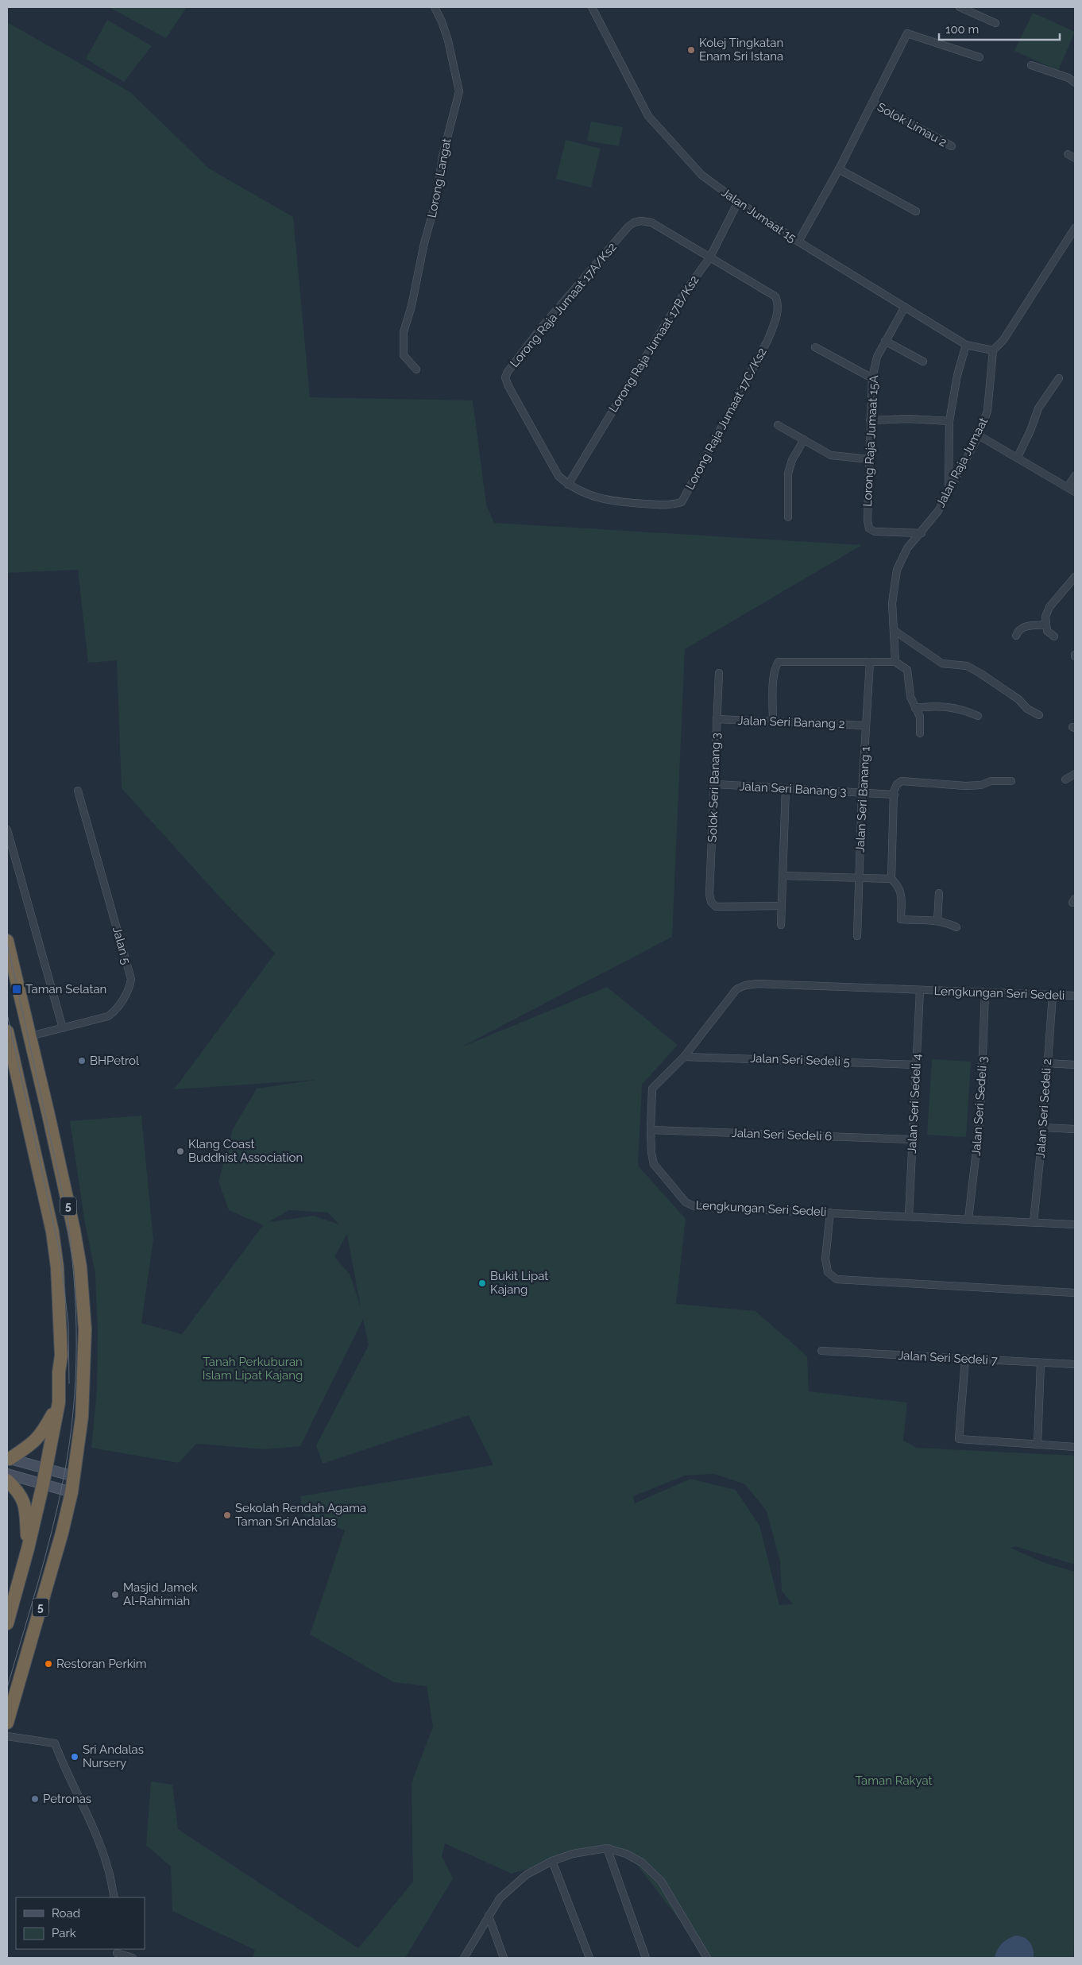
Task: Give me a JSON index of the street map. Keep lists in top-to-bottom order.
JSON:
{
  "streets": {
    "highway": ["5"],
    "street": [
      "Solok Limau 2",
      "Lorong Langat",
      "Jalan Jumaat 15",
      "Lorong Raja Jumaat 17A/Ks2",
      "Lorong Raja Jumaat 17B/Ks2",
      "Lorong Raja Jumaat 17C/Ks2",
      "Lorong Raja Jumaat 15A",
      "Jalan Raja Jumaat",
      "Jalan Seri Banang 2",
      "Solok Seri Banang 3",
      "Jalan Seri Banang 3",
      "Jalan Seri Banang 1",
      "Jalan 5",
      "Lengkungan Seri Sedeli",
      "Jalan Seri Sedeli 5",
      "Jalan Seri Sedeli 4",
      "Jalan Seri Sedeli 3",
      "Jalan Seri Sedeli 2",
      "Jalan Seri Sedeli 6",
      "Jalan Seri Sedeli 7"
    ]
  },
  "crossings": [
    ["Jalan Jumaat 15", "Lorong Raja Jumaat 17B/Ks2"],
    ["Jalan Jumaat 15", "Lorong Raja Jumaat 15A"],
    ["Jalan Jumaat 15", "Jalan Raja Jumaat"],
    ["Lorong Raja Jumaat 17A/Ks2", "Lorong Raja Jumaat 17B/Ks2"],
    ["Lorong Raja Jumaat 17A/Ks2", "Lorong Raja Jumaat 17C/Ks2"],
    ["Lorong Raja Jumaat 17B/Ks2", "Lorong Raja Jumaat 17C/Ks2"],
    ["Lorong Raja Jumaat 15A", "Jalan Raja Jumaat"],
    ["Jalan Seri Banang 2", "Solok Seri Banang 3"],
    ["Jalan Seri Banang 2", "Jalan Seri Banang 1"],
    ["Solok Seri Banang 3", "Jalan Seri Banang 3"],
    ["Jalan Seri Banang 3", "Jalan Seri Banang 1"],
    ["Jalan 5", "5"],
    ["Lengkungan Seri Sedeli", "Jalan Seri Sedeli 5"],
    ["Lengkungan Seri Sedeli", "Jalan Seri Sedeli 4"],
    ["Lengkungan Seri Sedeli", "Jalan Seri Sedeli 3"],
    ["Lengkungan Seri Sedeli", "Jalan Seri Sedeli 2"],
    ["Lengkungan Seri Sedeli", "Jalan Seri Sedeli 6"],
    ["Jalan Seri Sedeli 5", "Jalan Seri Sedeli 4"],
    ["Jalan Seri Sedeli 4", "Jalan Seri Sedeli 6"]
  ],
  "parks": ["Tanah Perkuburan Islam Lipat Kajang", "Taman Rakyat"],
  "places": {
    "other": [
      "Kolej Tingkatan Enam Sri Istana",
      "BHPetrol",
      "Klang Coast Buddhist Association",
      "Bukit Lipat Kajang",
      "Sekolah Rendah Agama Taman Sri Andalas",
      "Masjid Jamek Al-Rahimiah",
      "Restoran Perkim",
      "Sri Andalas Nursery",
      "Petronas"
    ],
    "transit": ["Taman Selatan"]
  },
  "legend": ["Road", "Park"],
  "scale_bar": "100 m"
}
